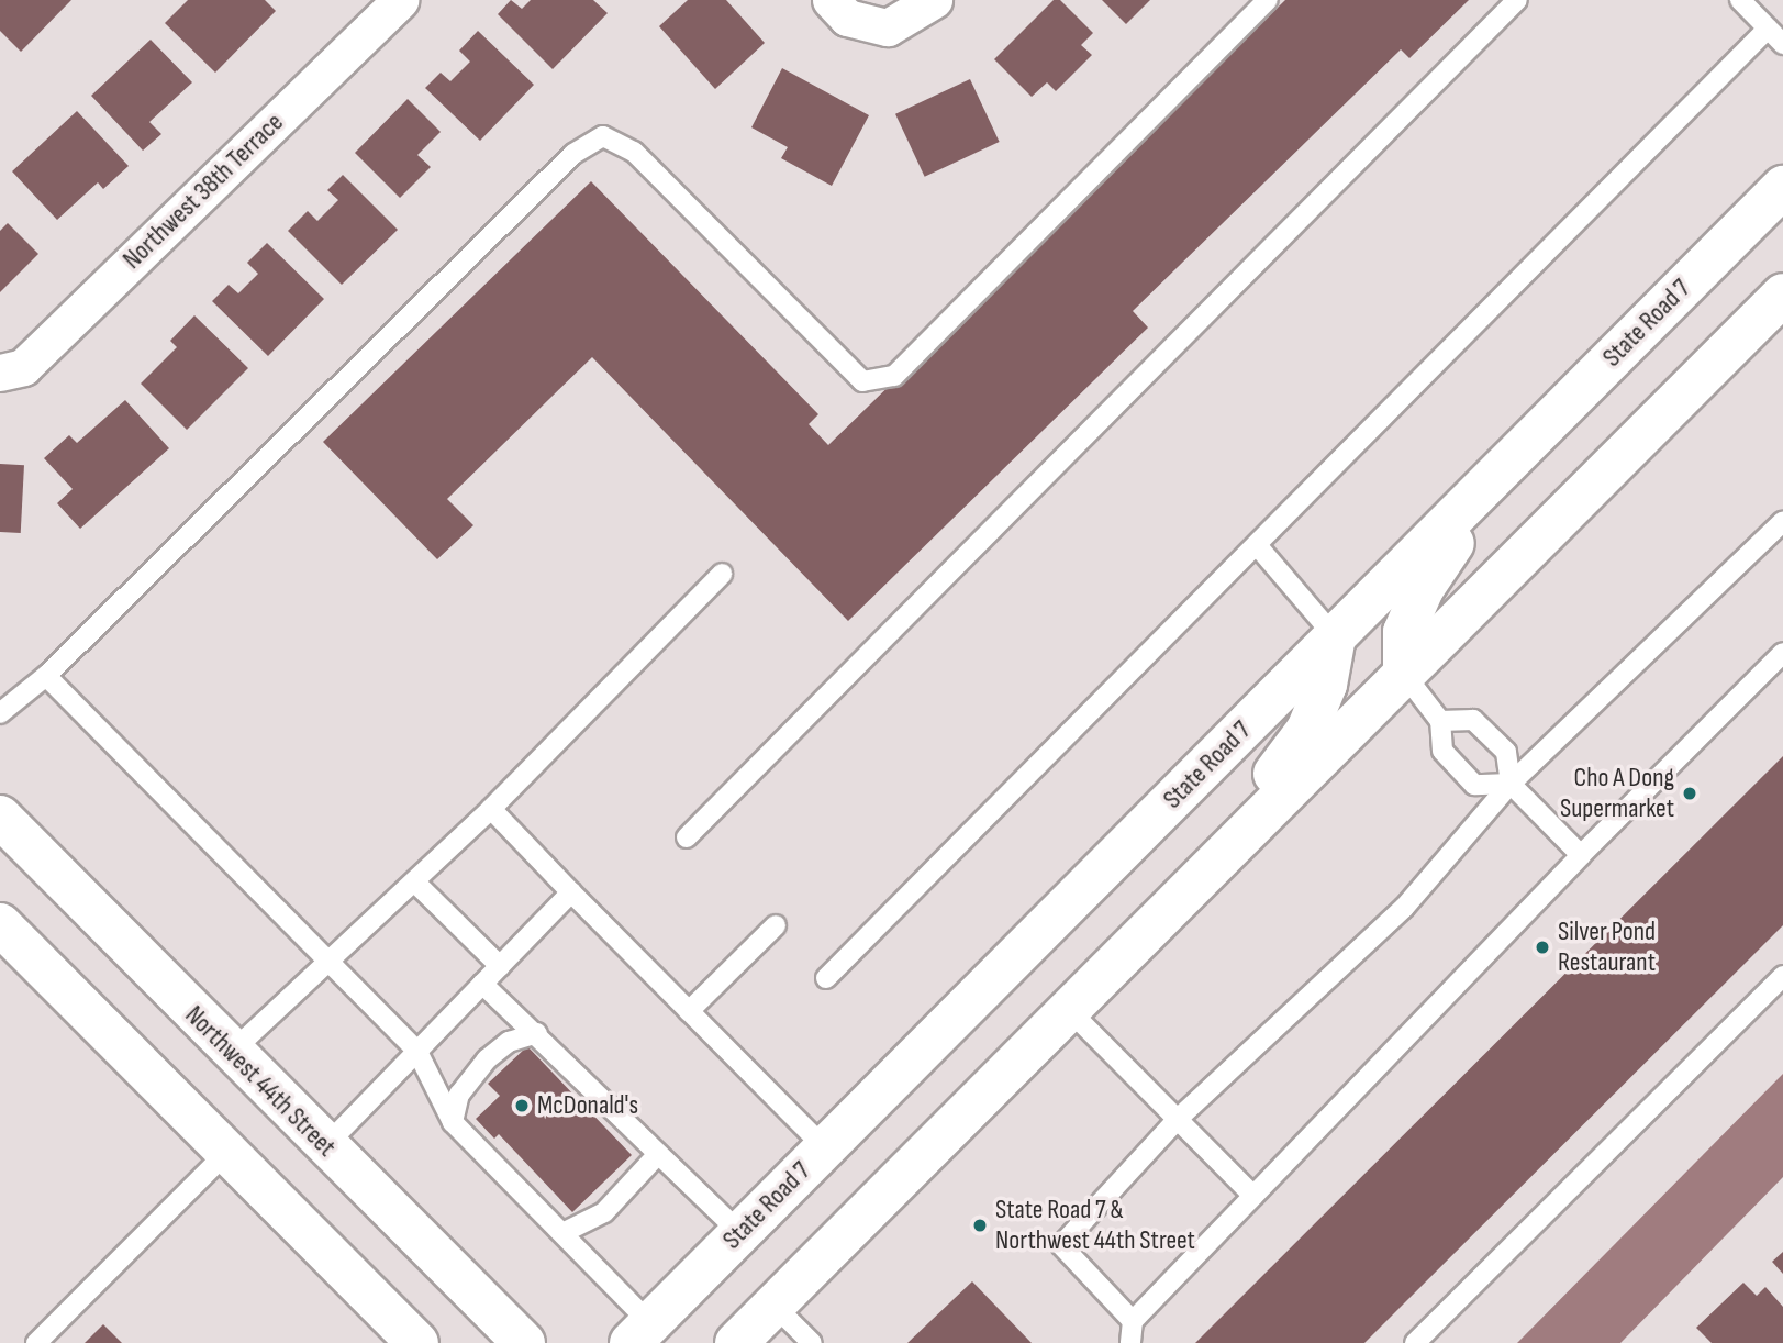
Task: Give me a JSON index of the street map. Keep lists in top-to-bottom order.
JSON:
{
  "streets": {
    "main road": ["State Road 7", "Northwest 44th Street"],
    "street": ["Northwest 38th Terrace"]
  },
  "places": [
    "Cho A Dong Supermarket",
    "Silver Pond Restaurant",
    "McDonald's",
    "State Road 7 & Northwest 44th Street"
  ]
}
